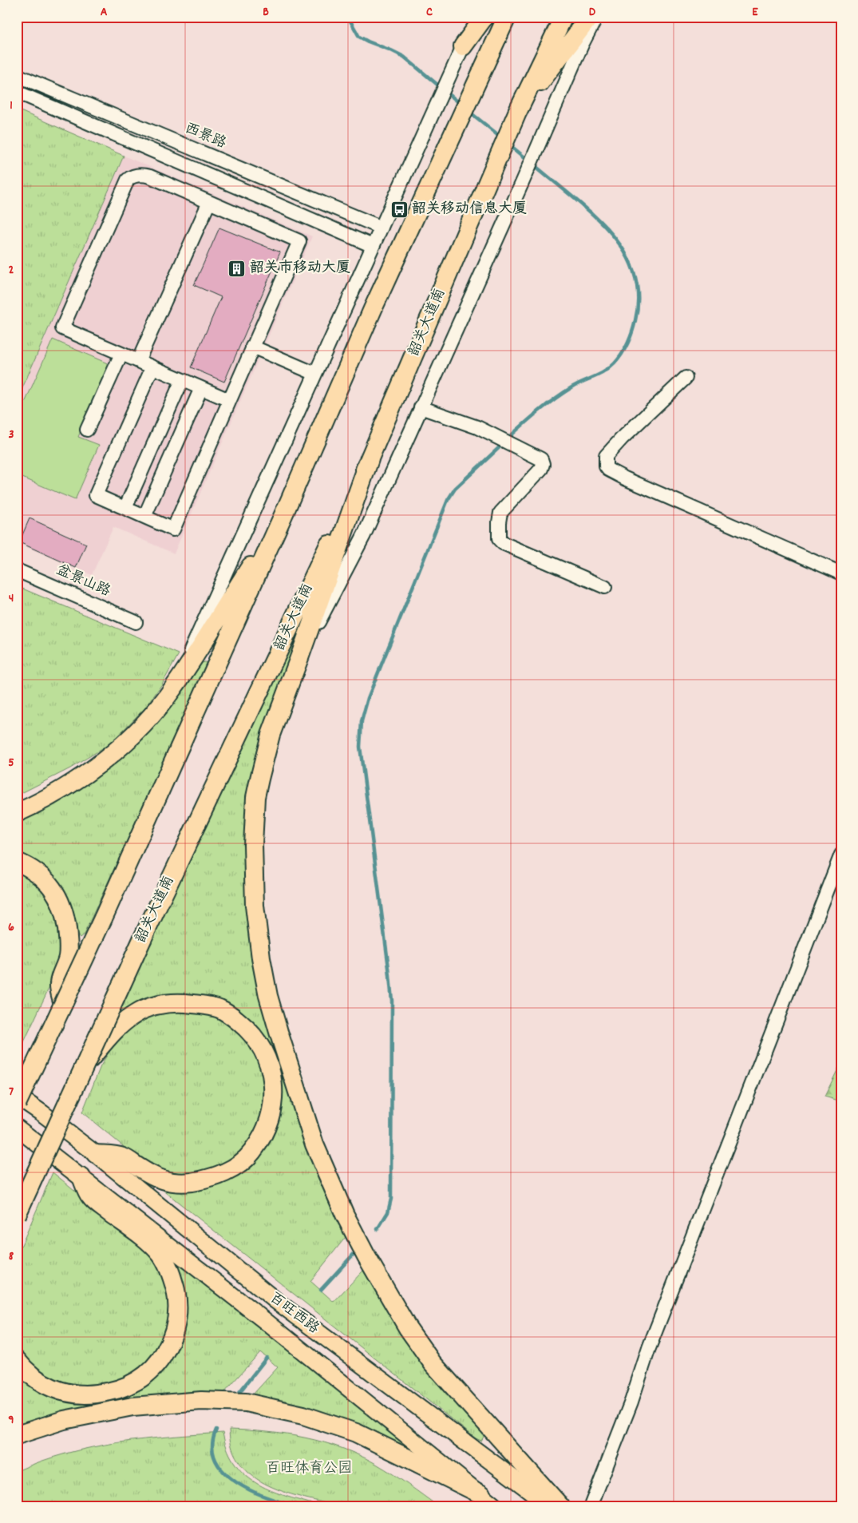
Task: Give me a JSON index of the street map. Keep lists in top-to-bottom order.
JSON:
{
  "streets": {
    "highway": ["韶关大道南"],
    "main road": ["百旺西路"],
    "street": ["西景路", "盆景山路"]
  },
  "parks": ["百旺体育公园"],
  "places": {
    "bus stop": ["韶关移动信息大厦"],
    "building": ["韶关市移动大厦"]
  },
  "grid": {
    "columns": [
      "A",
      "B",
      "C",
      "D",
      "E"
    ],
    "rows": [
      "1",
      "2",
      "3",
      "4",
      "5",
      "6",
      "7",
      "8",
      "9"
    ]
  }
}
